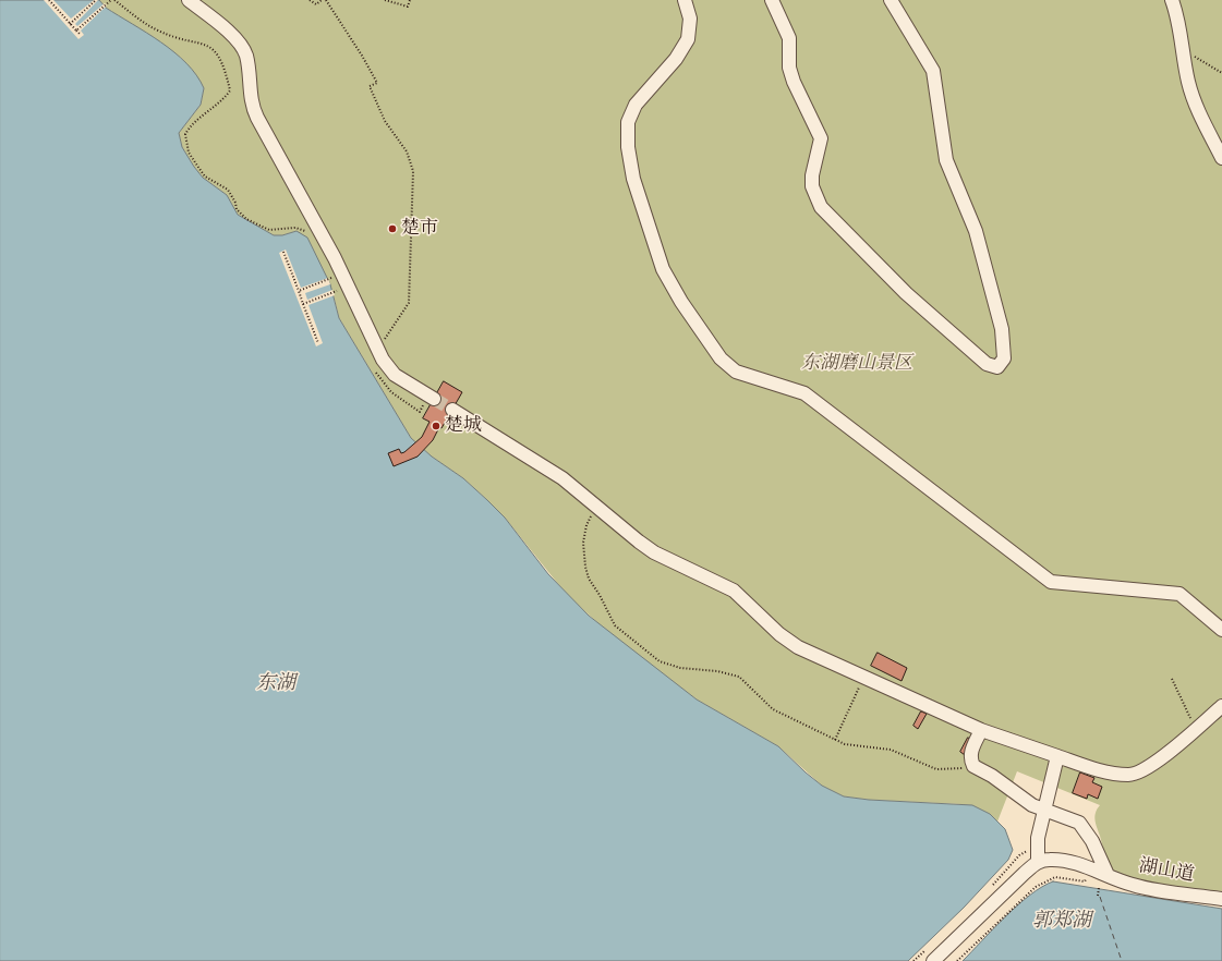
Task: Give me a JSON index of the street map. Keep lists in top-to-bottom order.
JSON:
{
  "streets": {
    "street": ["湖山道"]
  },
  "water": ["东湖", "郭郑湖"],
  "parks": ["东湖磨山景区"],
  "places": ["楚市", "楚城"]
}
